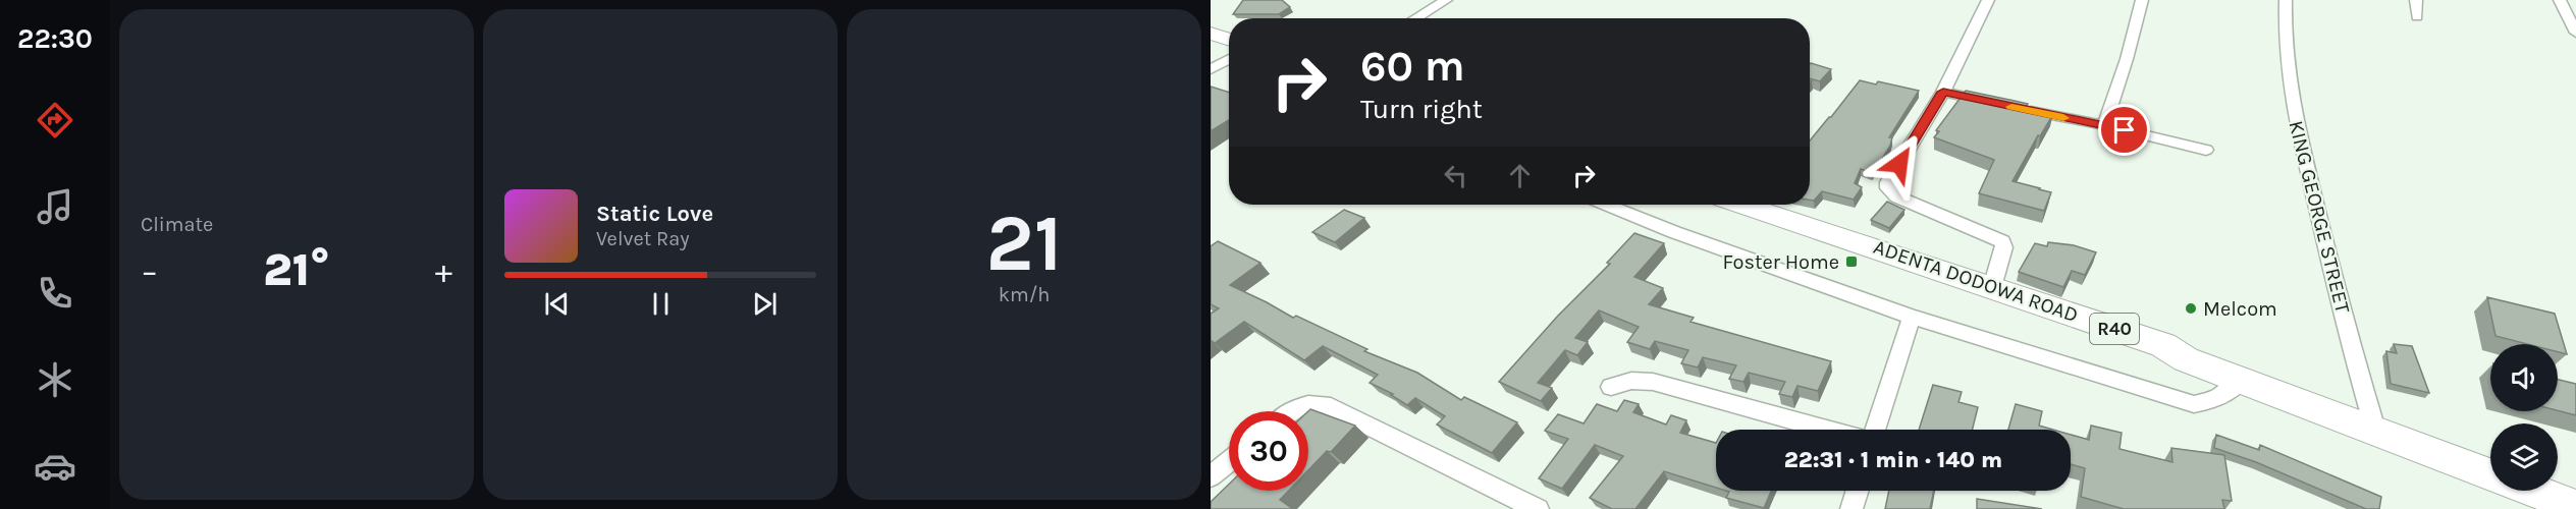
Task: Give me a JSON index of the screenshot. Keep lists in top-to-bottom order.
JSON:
{
  "streets": {
    "main road": ["ADENTA DODOWA ROAD", "R40"],
    "street": ["KING GEORGE STREET"]
  },
  "crossings": [
    ["KING GEORGE STREET", "ADENTA DODOWA ROAD"]
  ],
  "places": {
    "transit": ["Foster Home"],
    "other": ["Melcom"]
  },
  "page": {
    "tabs": "22:30",
    "tile": [
      "Climate",
      ["21", "km/h"]
    ],
    "turn": ["60 m", "Turn right"],
    "song": ["Static Love", "Velvet Ray"],
    "heat": ["−", "21°", "+"],
    "limit": "30",
    "trip": "22:31 · 1 min · 140 m"
  }
}
